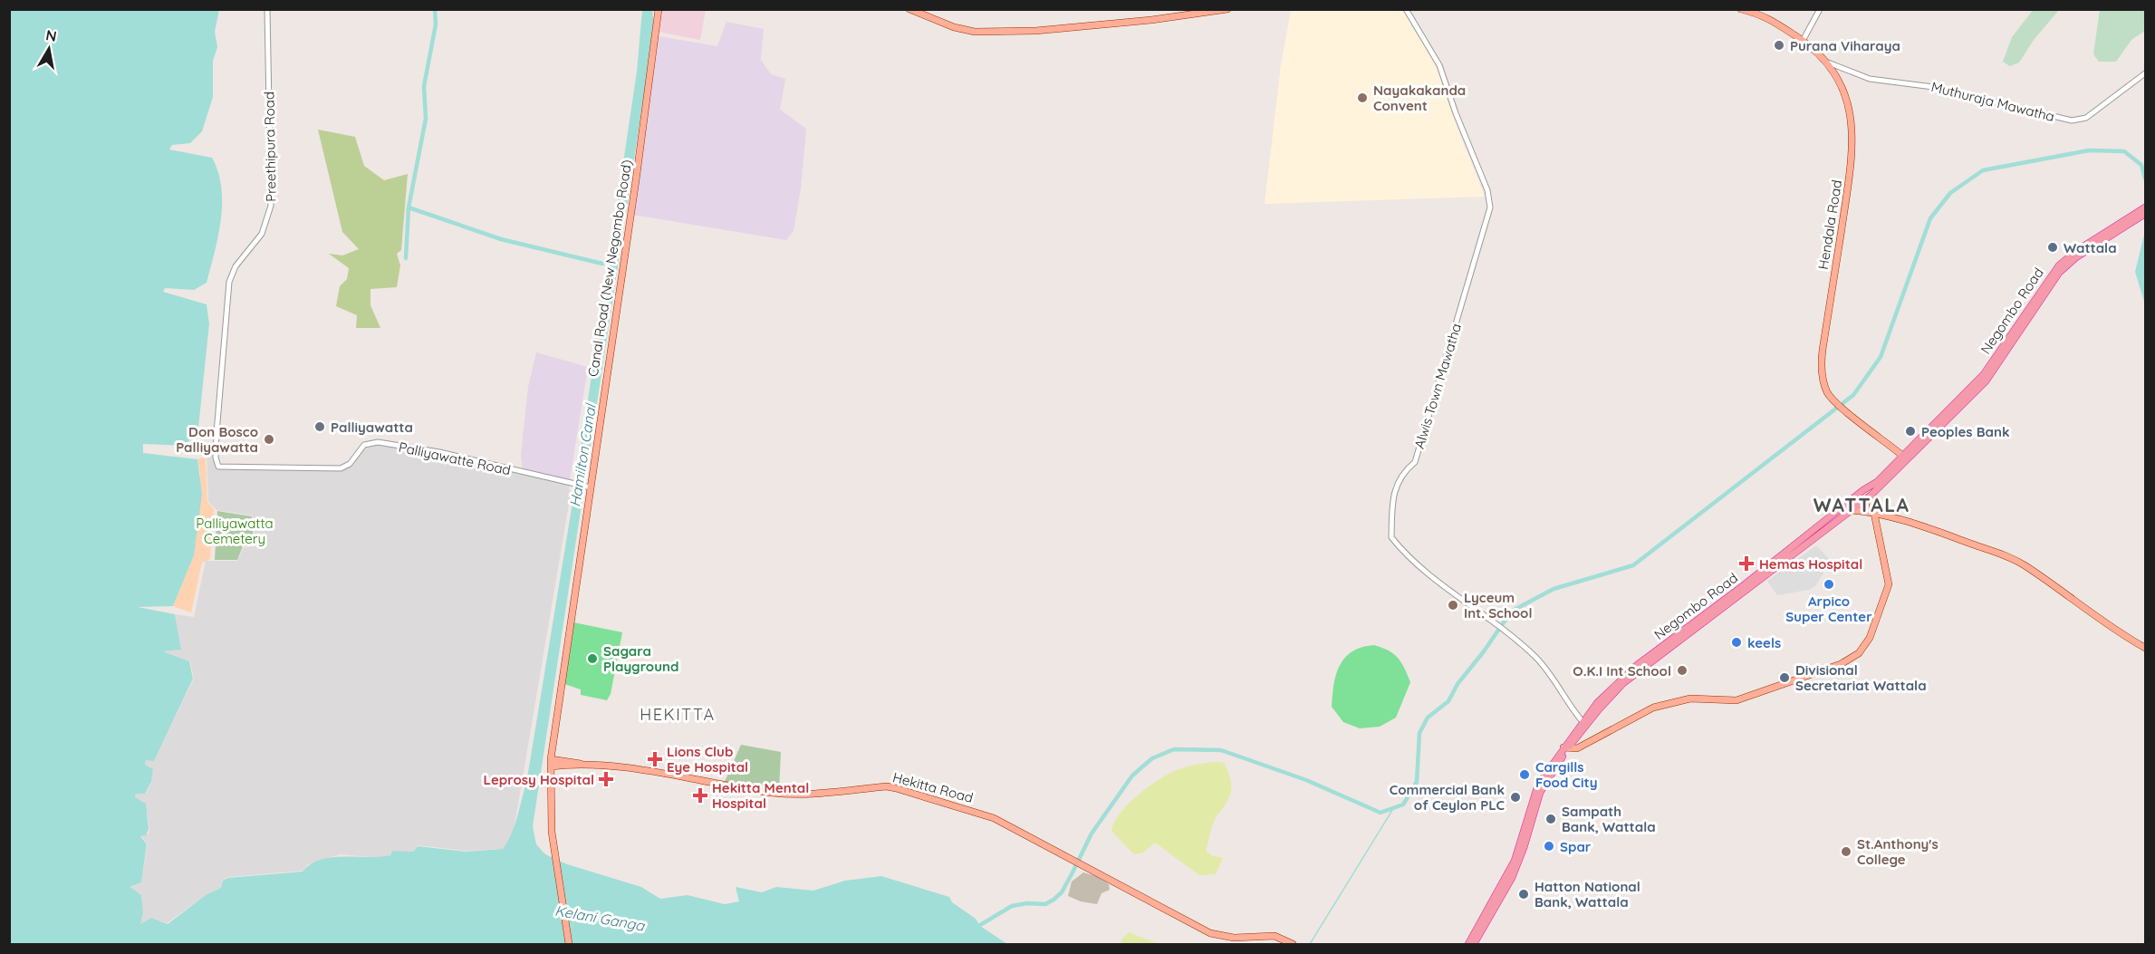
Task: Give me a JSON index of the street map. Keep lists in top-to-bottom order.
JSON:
{
  "streets": {
    "highway": ["Negombo Road"],
    "main road": ["Hendala Road", "Canal Road (New Negombo Road)", "Hekitta Road"],
    "street": [
      "Muthuraja Mawatha",
      "Preethipura Road",
      "Alwis Town Mawatha",
      "Palliyawatte Road"
    ]
  },
  "crossings": [
    ["Muthuraja Mawatha", "Hendala Road"],
    ["Preethipura Road", "Palliyawatte Road"],
    ["Hendala Road", "Negombo Road"],
    ["Canal Road (New Negombo Road)", "Palliyawatte Road"],
    ["Canal Road (New Negombo Road)", "Hekitta Road"],
    ["Negombo Road", "Alwis Town Mawatha"]
  ],
  "districts": ["WATTALA", "HEKITTA"],
  "water": ["Hamilton Canal", "Kelani Ganga"],
  "parks": ["Palliyawatta Cemetery"],
  "places": {
    "other": [
      "Purana Viharaya",
      "Nayakakanda Convent",
      "Wattala",
      "Palliyawatta",
      "Peoples Bank",
      "Don Bosco Palliyawatta",
      "Arpico Super Center",
      "Lyceum Int. School",
      "keels",
      "Sagara Playground",
      "O.K.I Int School",
      "Divisional Secretariat Wattala",
      "Cargills Food City",
      "Commercial Bank of Ceylon PLC",
      "Sampath Bank, Wattala",
      "Spar",
      "St.Anthony's College",
      "Hatton National Bank, Wattala"
    ],
    "health": [
      "Hemas Hospital",
      "Lions Club Eye Hospital",
      "Leprosy Hospital",
      "Hekitta Mental Hospital"
    ]
  },
  "north": "top"
}
